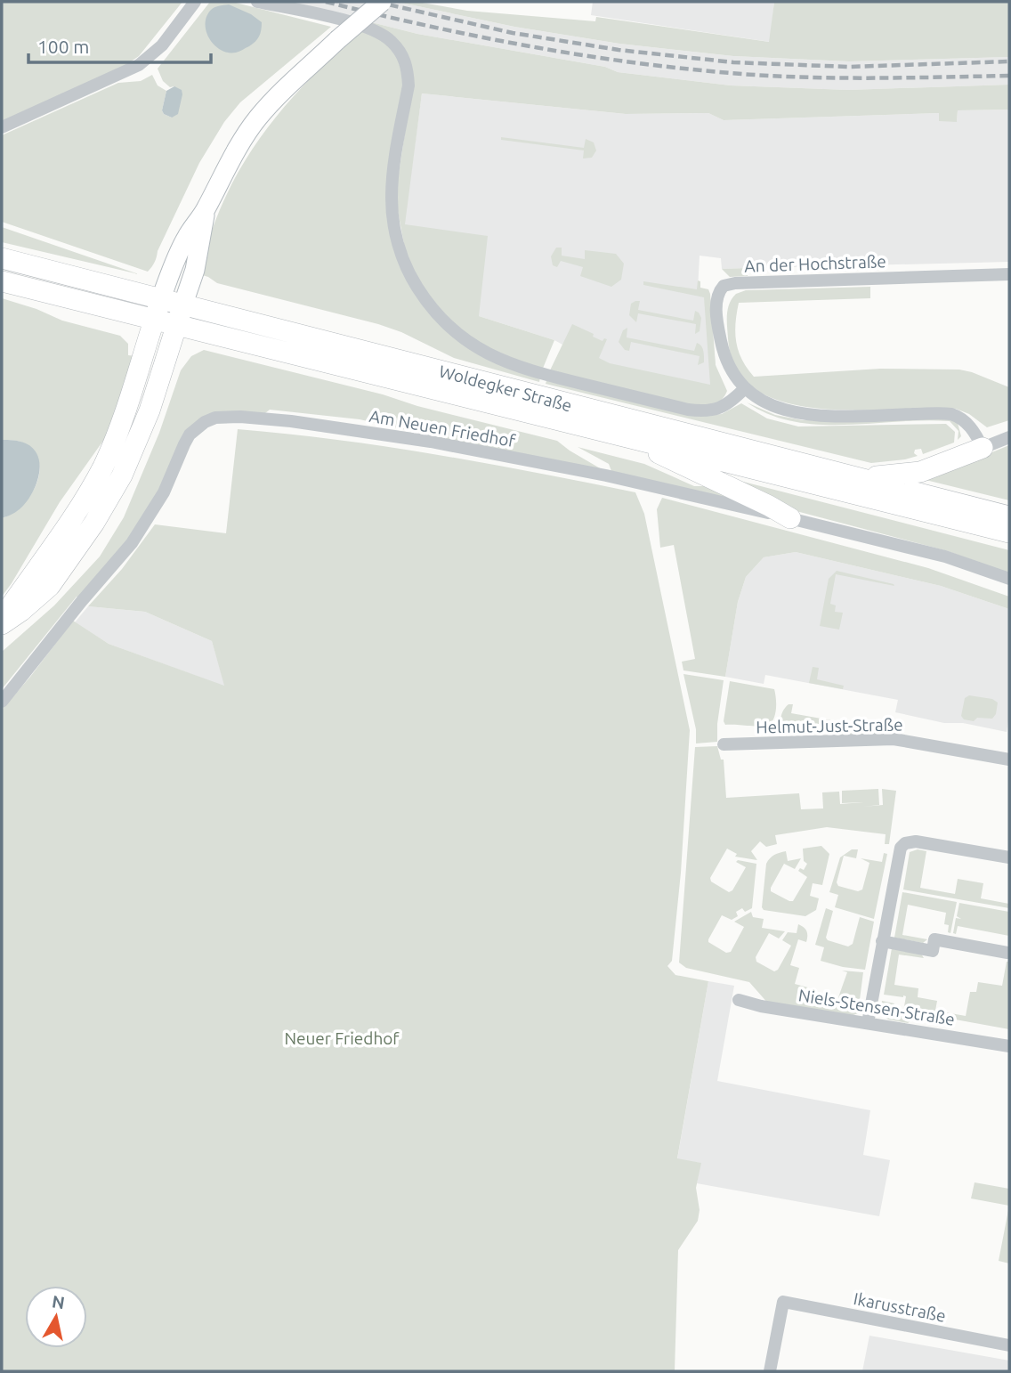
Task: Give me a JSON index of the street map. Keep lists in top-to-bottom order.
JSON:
{
  "streets": {
    "main road": ["Woldegker Straße"],
    "street": [
      "An der Hochstraße",
      "Am Neuen Friedhof",
      "Helmut-Just-Straße",
      "Niels-Stensen-Straße",
      "Ikarusstraße"
    ]
  },
  "parks": ["Neuer Friedhof"],
  "scale_bar": "100 m",
  "north": "top"
}
